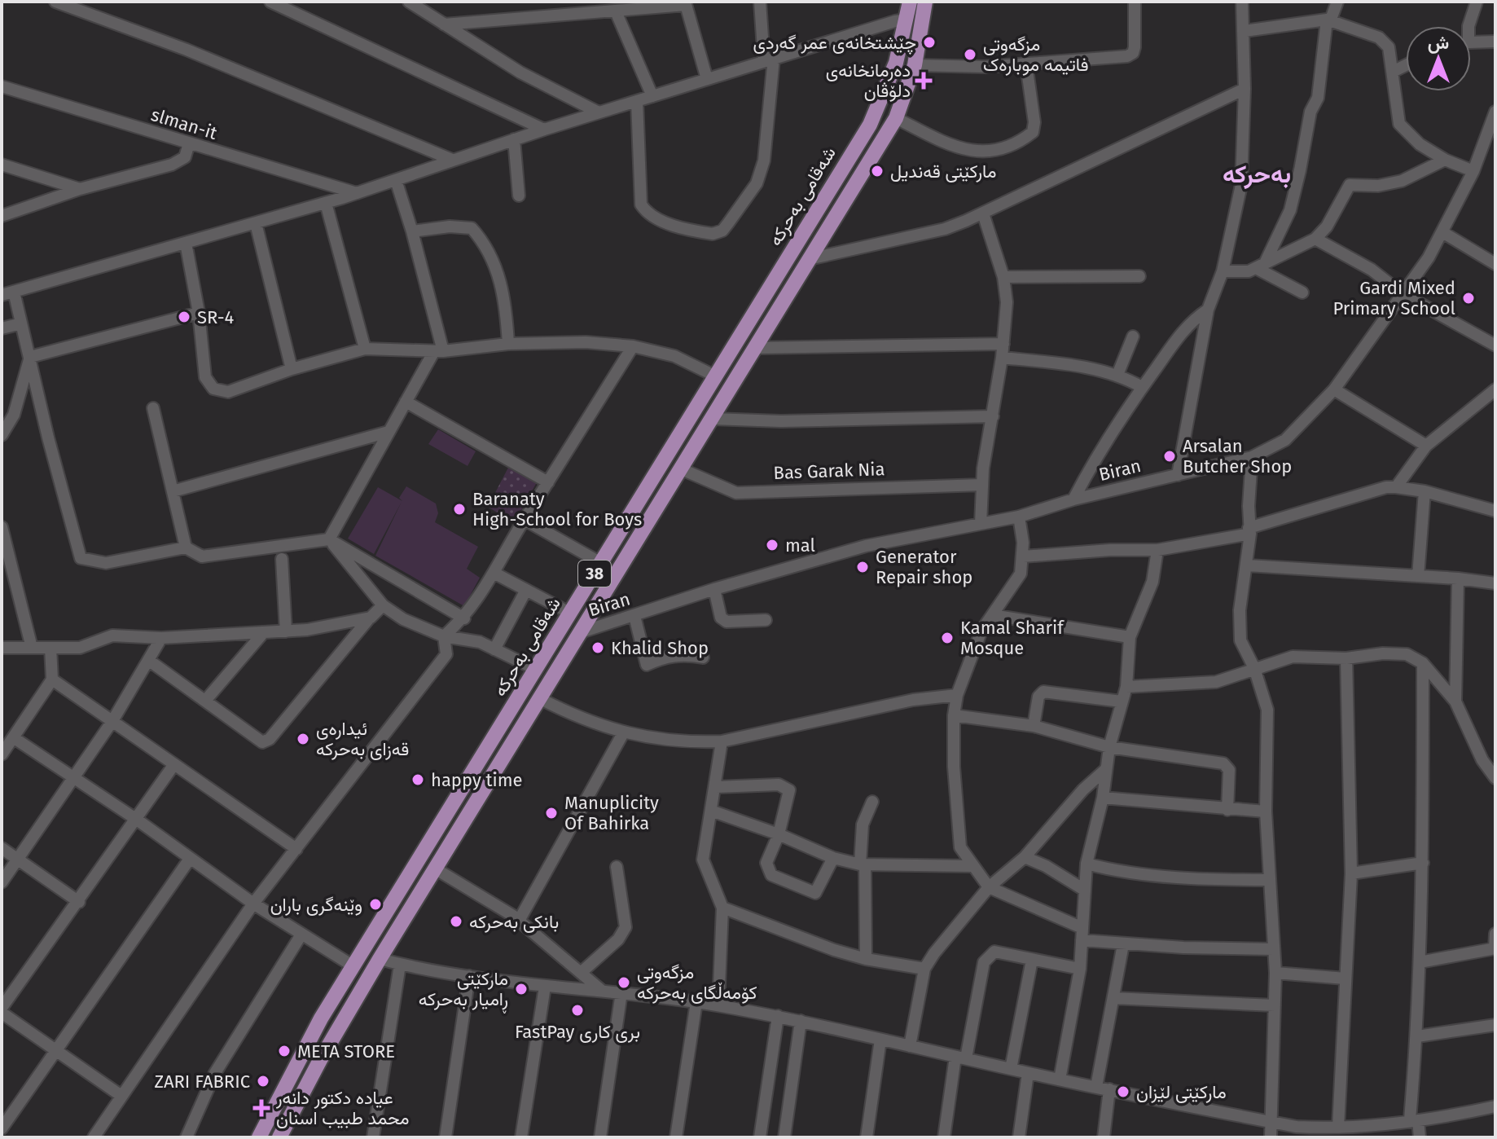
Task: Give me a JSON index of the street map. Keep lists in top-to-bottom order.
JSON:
{
  "streets": {
    "main road": ["شەقامی بەحرکە", "38"],
    "street": ["slman-it", "Biran", "Bas Garak Nia"]
  },
  "crossings": [
    ["Biran", "38"],
    ["Bas Garak Nia", "38"]
  ],
  "districts": ["بەحرکە"],
  "places": {
    "other": [
      "چێشتخانەی عمر گەردی",
      "مزگەوتی فاتیمە موبارەک",
      "مارکێتی قەندیل",
      "Gardi Mixed Primary School",
      "SR-4",
      "Arsalan Butcher Shop",
      "Baranaty High-School for Boys",
      "mal",
      "Generator Repair shop",
      "Kamal Sharif Mosque",
      "Khalid Shop",
      "ئیدارەی قەزای بەحرکە",
      "happy time",
      "Manuplicity Of Bahirka",
      "وێنەگری باران",
      "بانکی بەحرکە",
      "مزگەوتی کۆمەڵگای بەحرکە",
      "مارکێتی ڕامیار بەحرکە",
      "FastPay بری كاری",
      "META STORE",
      "ZARI FABRIC",
      "مارکێتی لێزان"
    ],
    "health": ["دەرمانخانەی دلۆڤان", "عياده دكتور دانەر محمد طبيب اسنان"]
  },
  "north": "top"
}
